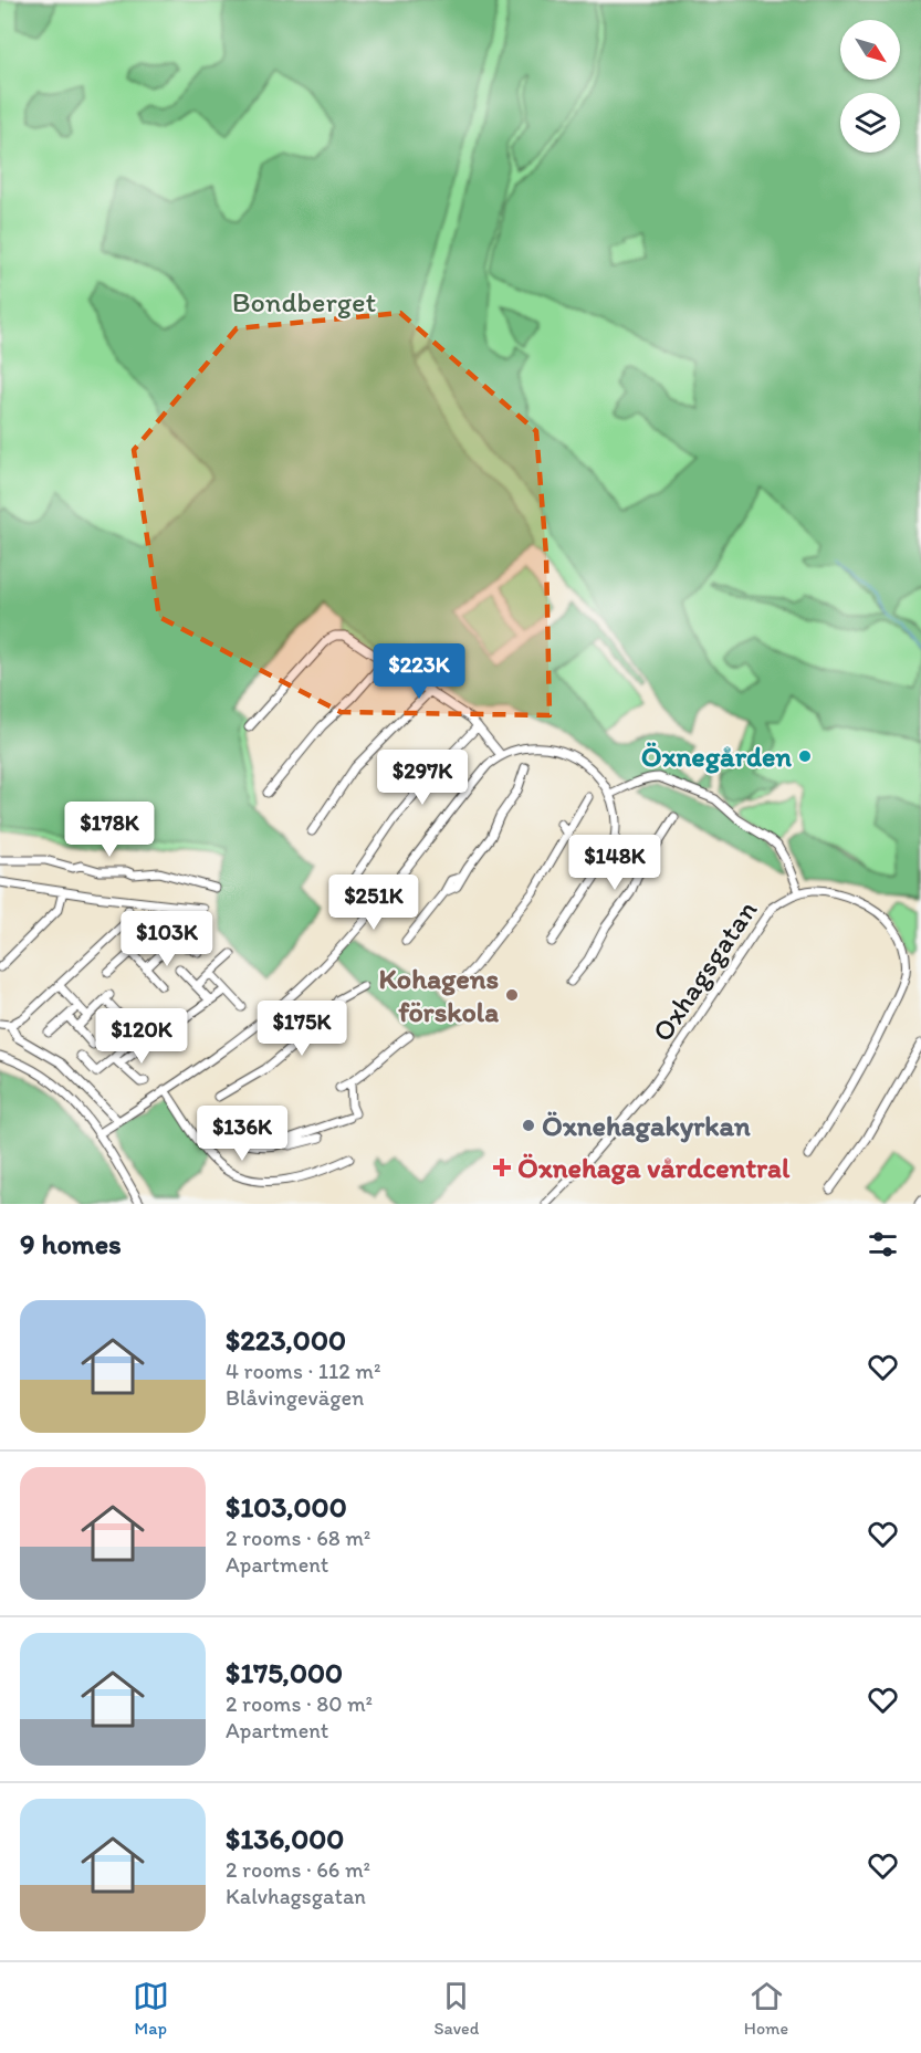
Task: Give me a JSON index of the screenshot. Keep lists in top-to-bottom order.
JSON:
{
  "streets": {
    "street": ["Oxhagsgatan"]
  },
  "parks": ["Bondberget"],
  "places": {
    "other": ["Öxnegården", "Kohagens förskola", "Öxnehagakyrkan"],
    "health": ["Öxnehaga vårdcentral"]
  },
  "north": "bottom right",
  "page": {
    "price": [
      "$223K",
      "$297K",
      "$178K",
      "$148K",
      "$251K",
      "$103K",
      "$175K",
      "$120K",
      "$136K"
    ],
    "heading": "9 homes",
    "list": [
      {
        "name": "$223,000",
        "note": "4 rooms · 112 m² · Blåvingevägen"
      },
      {
        "name": "$103,000",
        "note": "2 rooms · 68 m² · Apartment"
      },
      {
        "name": "$175,000",
        "note": "2 rooms · 80 m² · Apartment"
      },
      {
        "name": "$136,000",
        "note": "2 rooms · 66 m² · Kalvhagsgatan"
      }
    ],
    "tabs": ["Map", "Saved", "Home"]
  }
}
